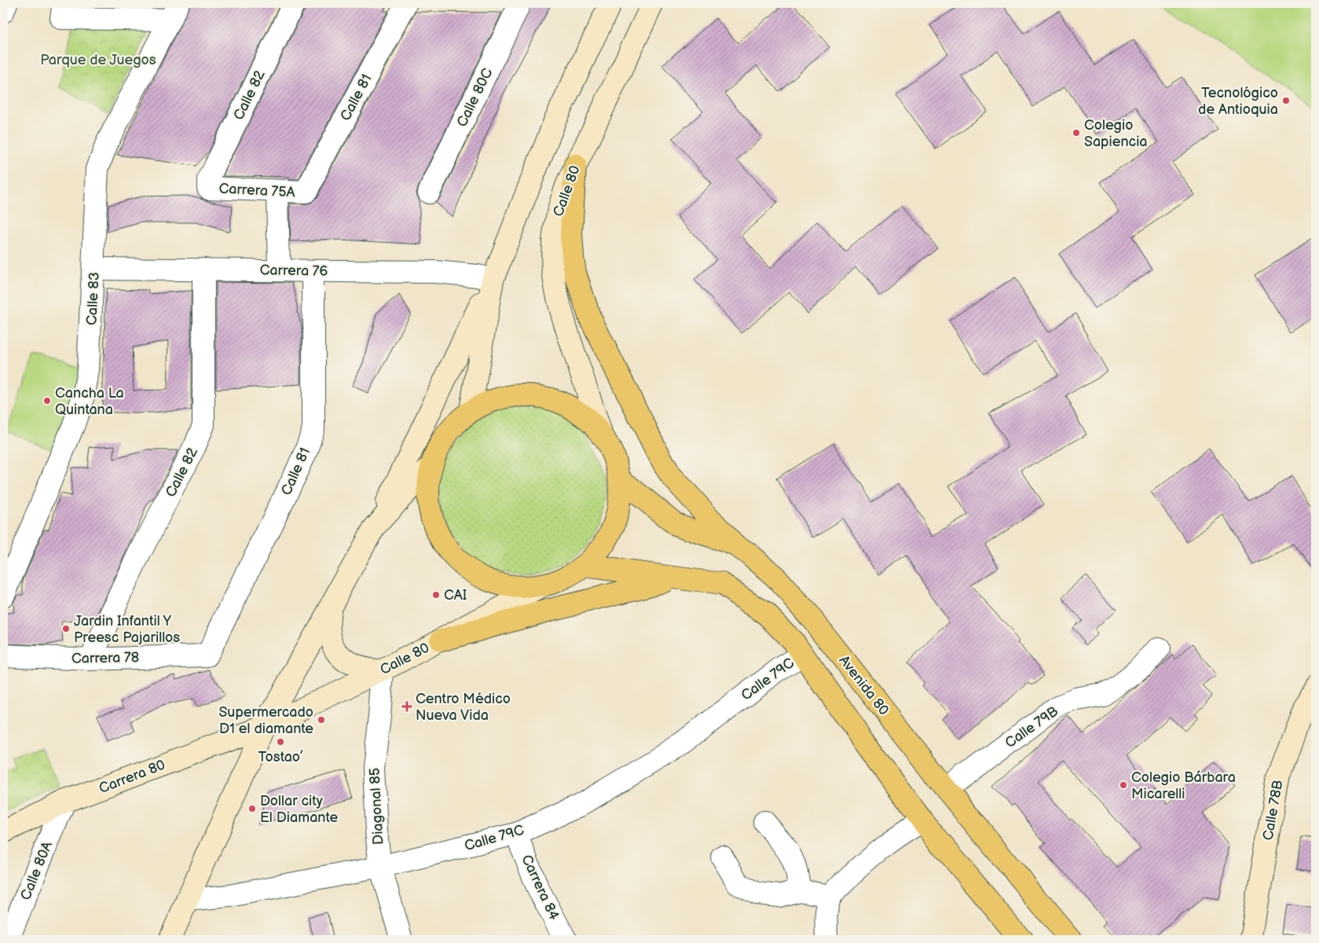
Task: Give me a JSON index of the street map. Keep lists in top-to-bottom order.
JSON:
{
  "streets": {
    "main road": ["Avenida 80"],
    "street": [
      "Calle 82",
      "Calle 81",
      "Calle 80C",
      "Carrera 75A",
      "Calle 80",
      "Carrera 76",
      "Calle 83",
      "Carrera 78",
      "Calle 79C",
      "Calle 79B",
      "Carrera 80",
      "Diagonal 85",
      "Calle 78B",
      "Calle 80A",
      "Carrera 84"
    ]
  },
  "crossings": [
    ["Calle 82", "Carrera 75A"],
    ["Calle 82", "Carrera 76"],
    ["Calle 82", "Carrera 78"],
    ["Calle 81", "Carrera 75A"],
    ["Calle 81", "Carrera 76"],
    ["Calle 81", "Carrera 78"],
    ["Calle 80", "Carrera 80"],
    ["Calle 80", "Diagonal 85"],
    ["Carrera 76", "Calle 83"],
    ["Calle 79C", "Diagonal 85"],
    ["Calle 79C", "Carrera 84"],
    ["Avenida 80", "Calle 79B"],
    ["Carrera 80", "Calle 80A"]
  ],
  "parks": ["Parque de Juegos"],
  "places": {
    "other": [
      "Tecnológico de Antioquia",
      "Colegio Sapiencia",
      "Cancha La Quintana",
      "CAI",
      "Jardin Infantil Y Preesc Pajarillos",
      "Supermercado D1 el diamante",
      "Tostao’",
      "Colegio Bárbara Micarelli",
      "Dollar city El Diamante"
    ],
    "health": ["Centro Médico Nueva Vida"]
  }
}
